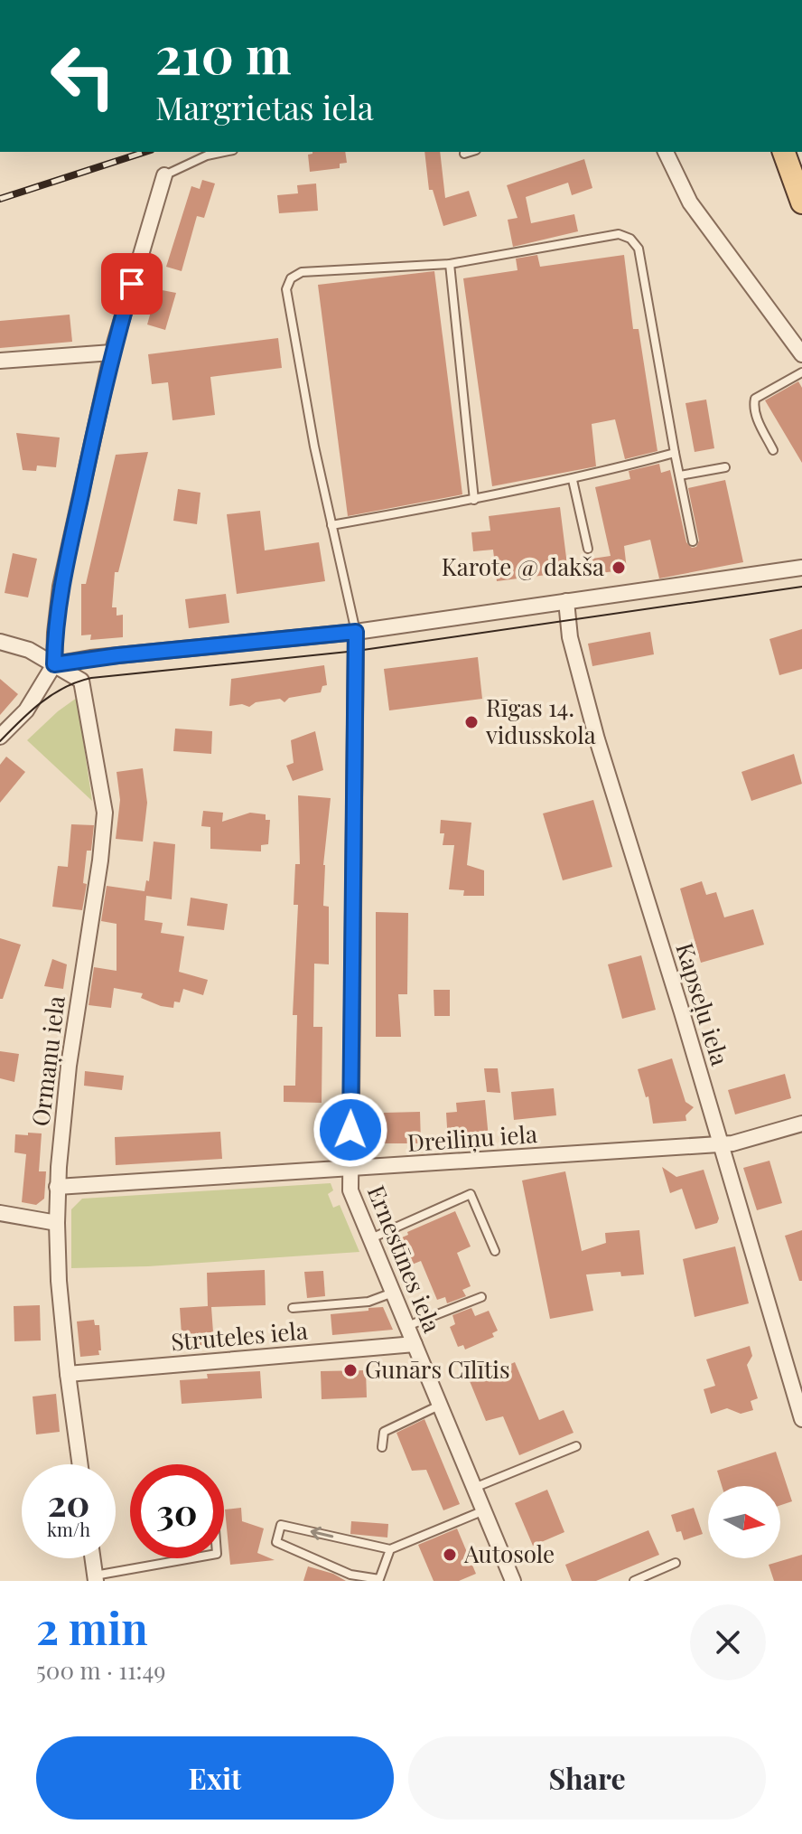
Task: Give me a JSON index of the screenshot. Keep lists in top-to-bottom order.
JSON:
{
  "streets": {
    "street": [
      "Kapseļu iela",
      "Ormaņu iela",
      "Dreiliņu iela",
      "Ernestīnes iela",
      "Struteles iela"
    ]
  },
  "crossings": [
    ["Kapseļu iela", "Dreiliņu iela"],
    ["Ormaņu iela", "Dreiliņu iela"],
    ["Ormaņu iela", "Struteles iela"],
    ["Dreiliņu iela", "Ernestīnes iela"],
    ["Ernestīnes iela", "Struteles iela"]
  ],
  "places": [
    "Karote @ dakša",
    "Rīgas 14. vidusskola",
    "Gunārs Cīlītis",
    "Autosole"
  ],
  "north": "right",
  "page": {
    "turn": ["210 m", "Margrietas iela"],
    "speed": "20 km/h",
    "limit": "30",
    "heading": ["2 min", "500 m · 11:49"],
    "buttons": ["Exit", "Share"]
  }
}
